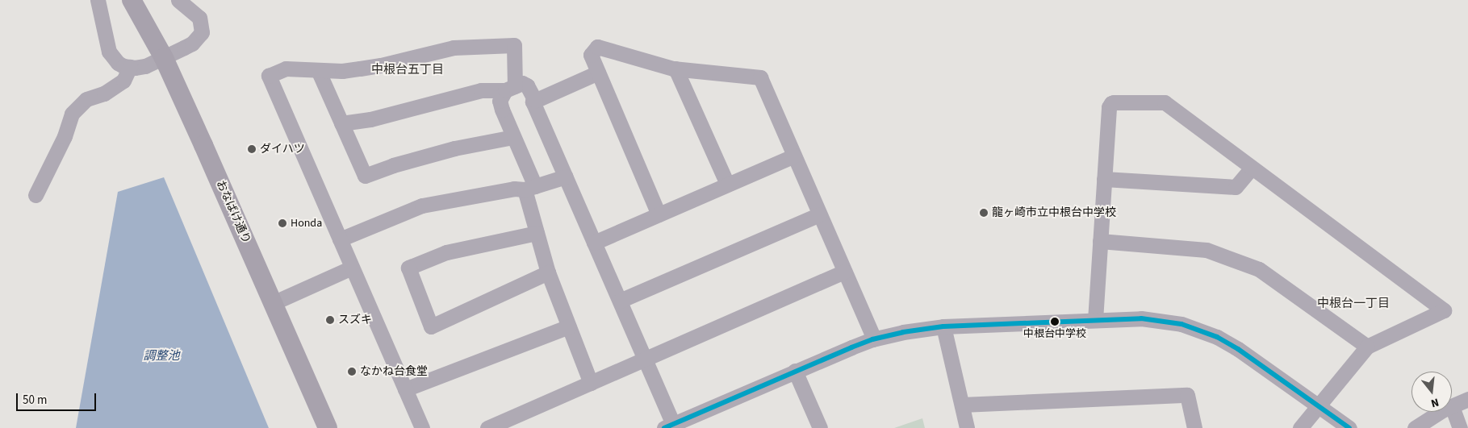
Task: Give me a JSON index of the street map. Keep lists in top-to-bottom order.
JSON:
{
  "streets": {
    "main road": ["おなばけ通り"]
  },
  "districts": ["中根台五丁目", "中根台一丁目"],
  "water": ["調整池"],
  "places": [
    "ダイハツ",
    "龍ヶ崎市立中根台中学校",
    "Honda",
    "スズキ",
    "中根台中学校",
    "なかね台食堂"
  ],
  "scale_bar": "50 m",
  "north": "bottom"
}
